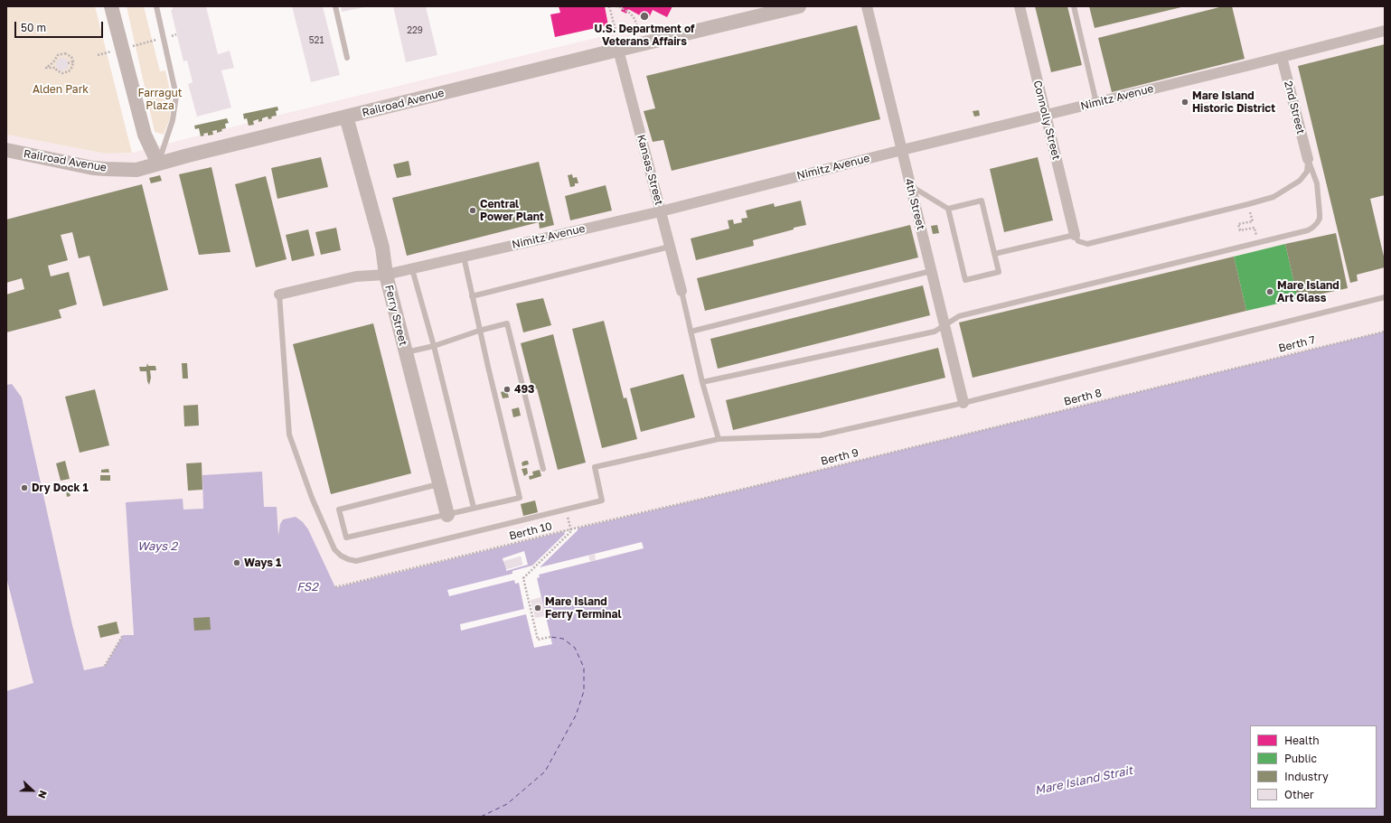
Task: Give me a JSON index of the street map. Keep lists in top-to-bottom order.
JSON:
{
  "streets": {
    "street": [
      "Nimitz Avenue",
      "Railroad Avenue",
      "2nd Street",
      "Connolly Street",
      "Kansas Street",
      "4th Street",
      "Ferry Street"
    ],
    "path": [
      "Berth 7",
      "Berth 8",
      "Berth 9",
      "Berth 10"
    ]
  },
  "crossings": [
    ["Nimitz Avenue", "2nd Street"],
    ["Nimitz Avenue", "Connolly Street"],
    ["Nimitz Avenue", "Kansas Street"],
    ["Nimitz Avenue", "4th Street"],
    ["Nimitz Avenue", "Ferry Street"],
    ["Railroad Avenue", "Kansas Street"],
    ["Railroad Avenue", "Ferry Street"],
    ["Berth 7", "Berth 8"],
    ["Berth 8", "Berth 9"],
    ["Berth 9", "Berth 10"]
  ],
  "water": ["Ways 2", "FS2", "Mare Island Strait"],
  "parks": ["Alden Park", "Farragut Plaza"],
  "places": [
    "U.S. Department of Veterans Affairs",
    "Mare Island Historic District",
    "Central Power Plant",
    "Mare Island Art Glass",
    "493",
    "Dry Dock 1",
    "Ways 1",
    "Mare Island Ferry Terminal"
  ],
  "house_numbers": ["229", "521"],
  "legend": [
    "Health",
    "Public",
    "Industry",
    "Other"
  ],
  "scale_bar": "50 m",
  "north": "right"
}
